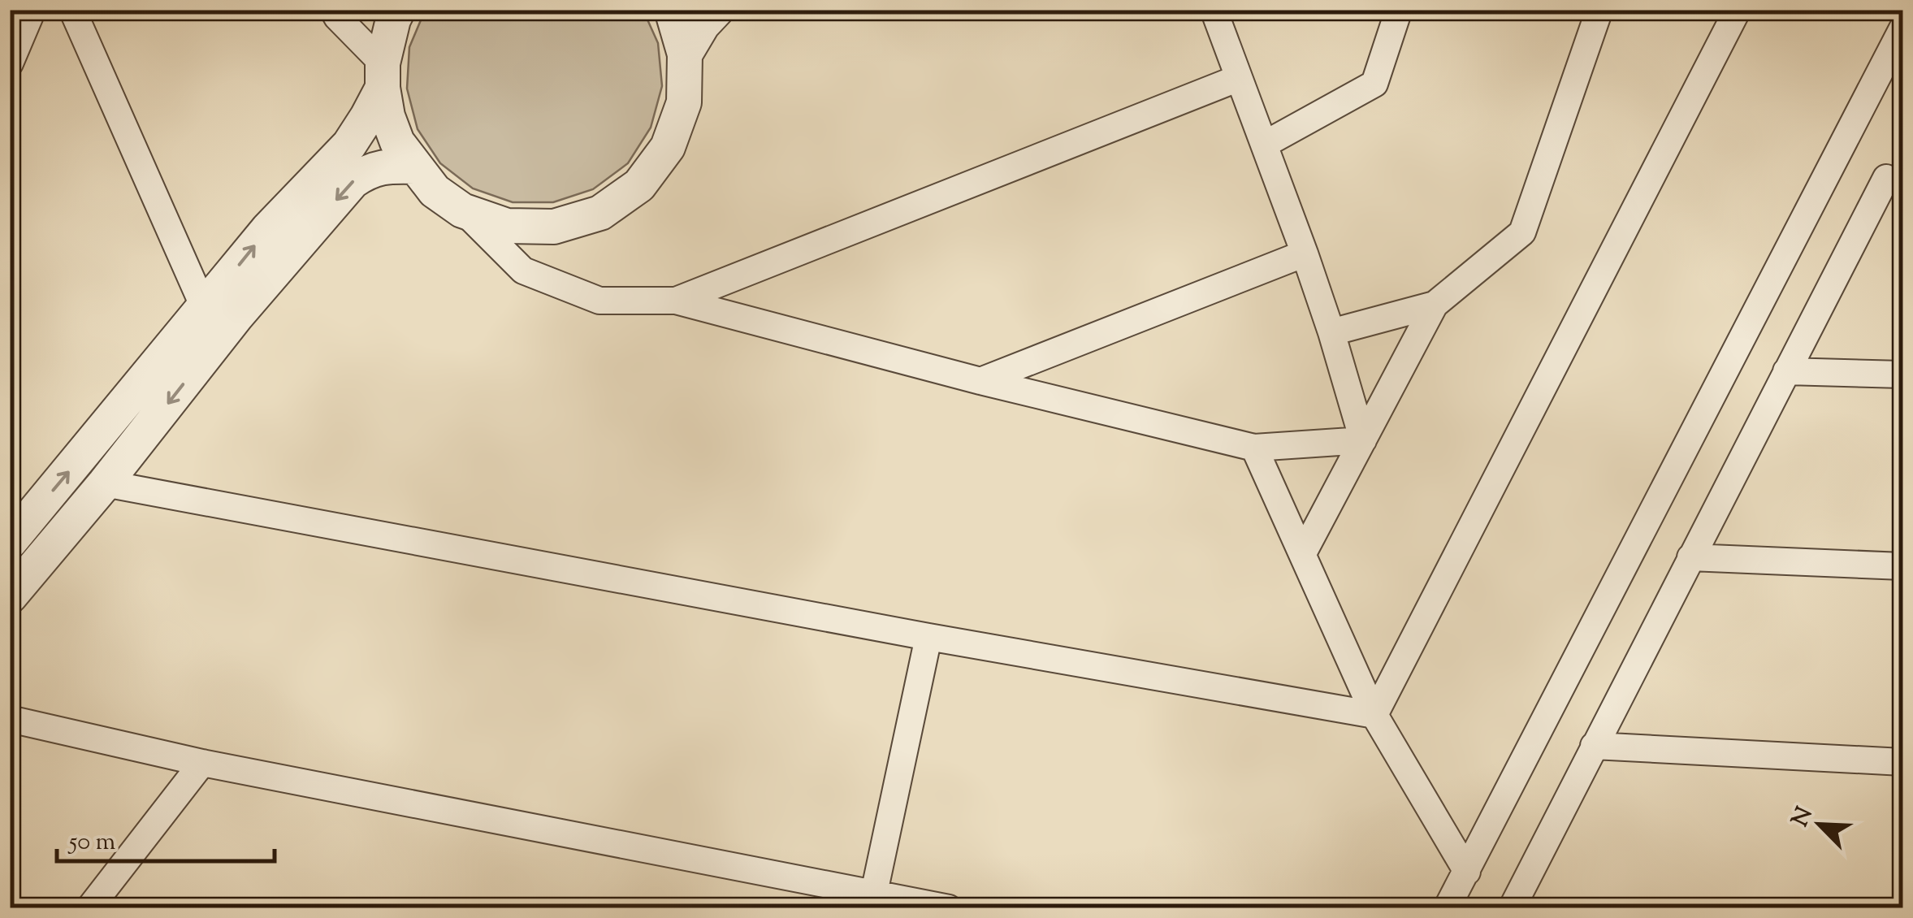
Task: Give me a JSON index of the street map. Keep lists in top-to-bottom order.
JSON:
{
  "scale_bar": "50 m",
  "north": "top left"
}
